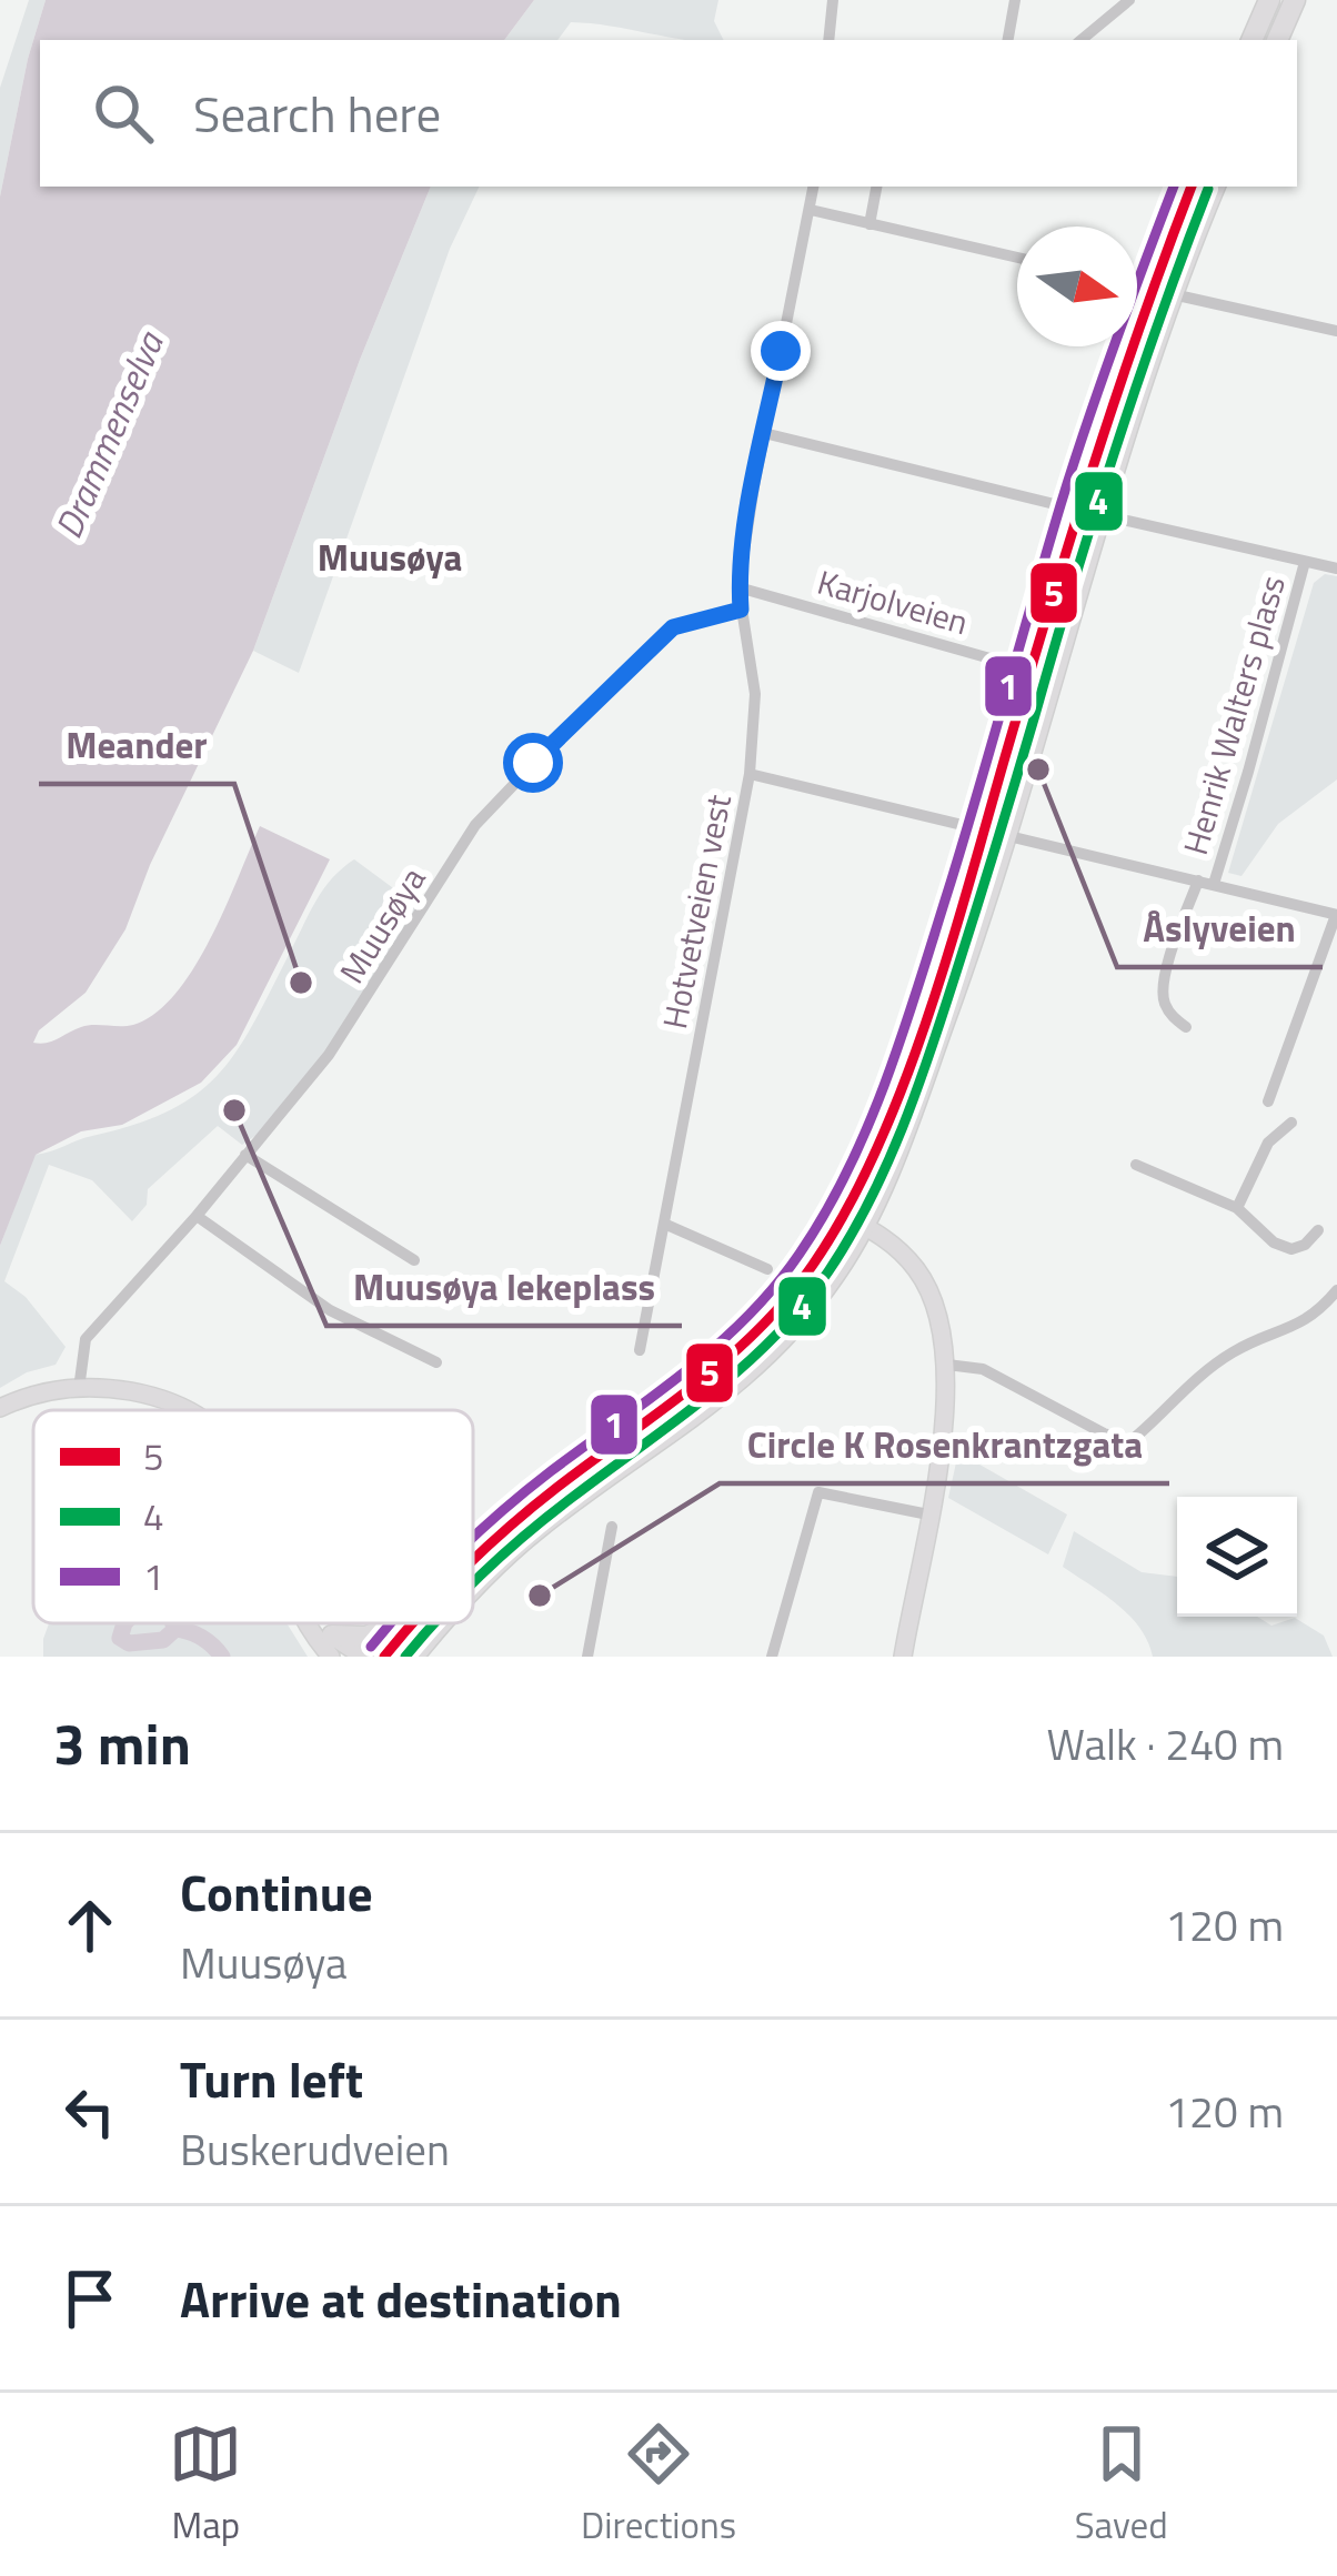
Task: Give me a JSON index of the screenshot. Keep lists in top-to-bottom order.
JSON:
{
  "streets": {
    "street": [
      "Karjolveien",
      "Henrik Walters plass",
      "Hotvetveien vest",
      "Muusøya"
    ]
  },
  "crossings": [
    ["Karjolveien", "Hotvetveien vest"],
    ["Hotvetveien vest", "Muusøya"]
  ],
  "districts": ["Muusøya"],
  "water": ["Drammenselva"],
  "places": [
    "Åslyveien",
    "Meander",
    "Muusøya lekeplass",
    "Circle K Rosenkrantzgata"
  ],
  "lines": ["transit line 5", "transit line 1", "transit line 4"],
  "legend": ["5", "4", "1"],
  "north": "right",
  "page": {
    "search": "Search here",
    "heading": ["3 min", "Walk · 240 m"],
    "list": [
      ["Continue", "Muusøya", "120 m"],
      ["Turn left", "Buskerudveien", "120 m"],
      "Arrive at destination"
    ],
    "nav": ["Map", "Directions", "Saved"]
  }
}
